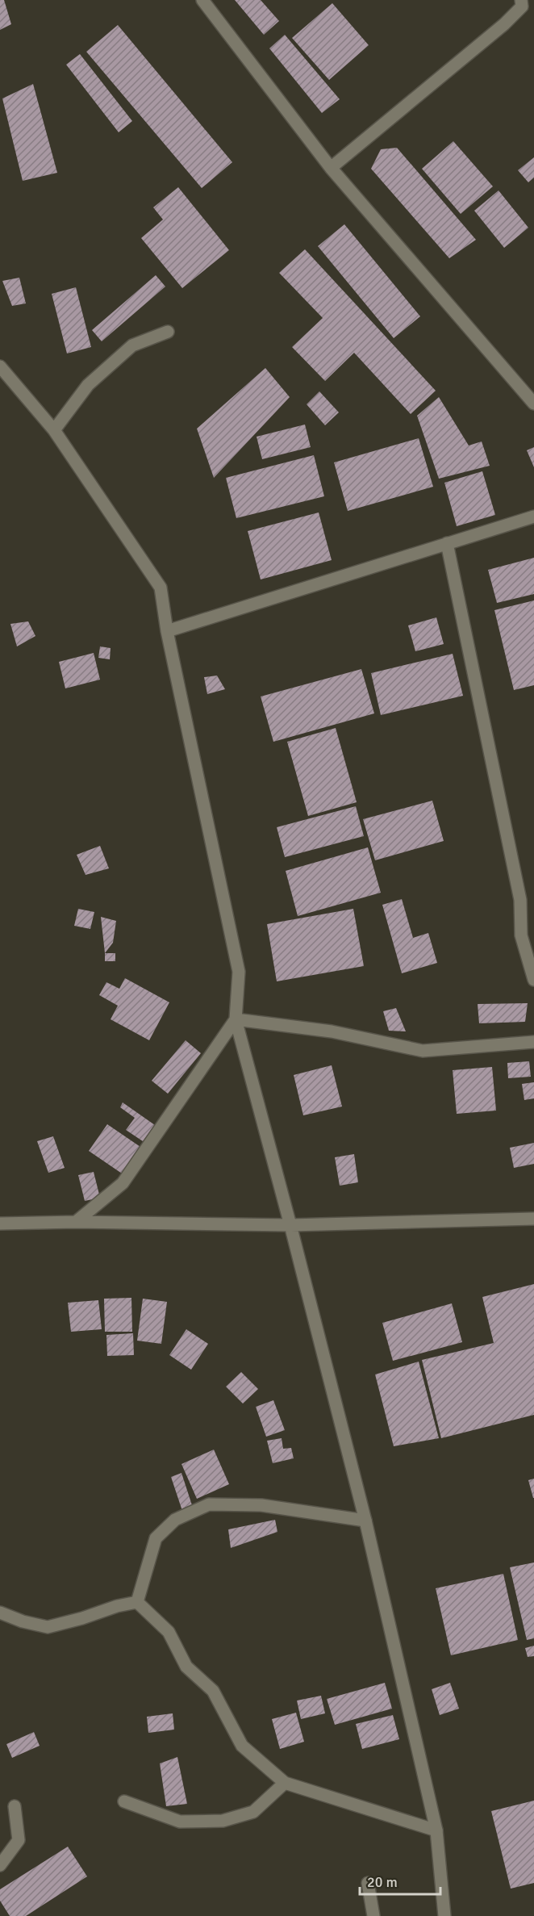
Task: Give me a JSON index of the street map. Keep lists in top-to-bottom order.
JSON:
{
  "scale_bar": "20 m"
}
